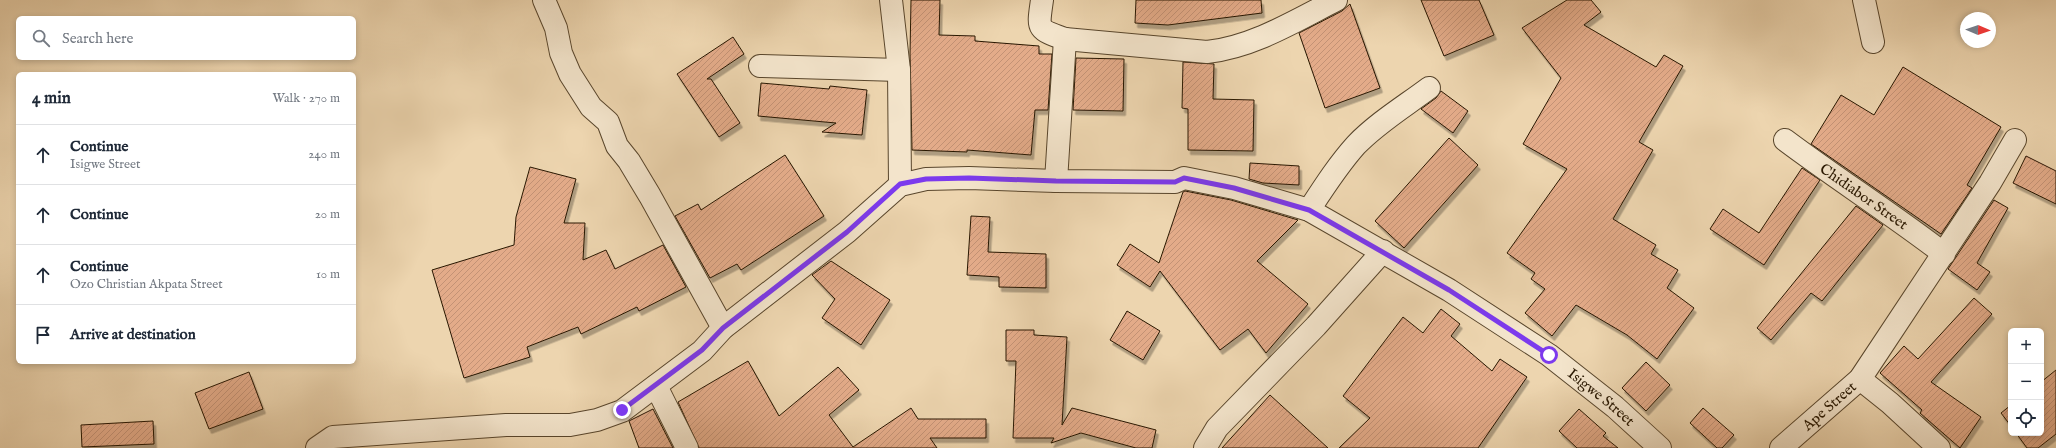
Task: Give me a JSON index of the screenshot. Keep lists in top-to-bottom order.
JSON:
{
  "streets": {
    "street": ["Chidiabor Street", "Isigwe Street", "Ape Street"]
  },
  "crossings": [
    ["Chidiabor Street", "Ape Street"]
  ],
  "north": "right",
  "page": {
    "search": "Search here",
    "heading": ["4 min", "Walk · 270 m"],
    "list": [
      ["Continue", "Isigwe Street", "240 m"],
      ["Continue", "20 m"],
      ["Continue", "Ozo Christian Akpata Street", "10 m"],
      "Arrive at destination"
    ],
    "map_buttons": ["+", "−"]
  }
}
